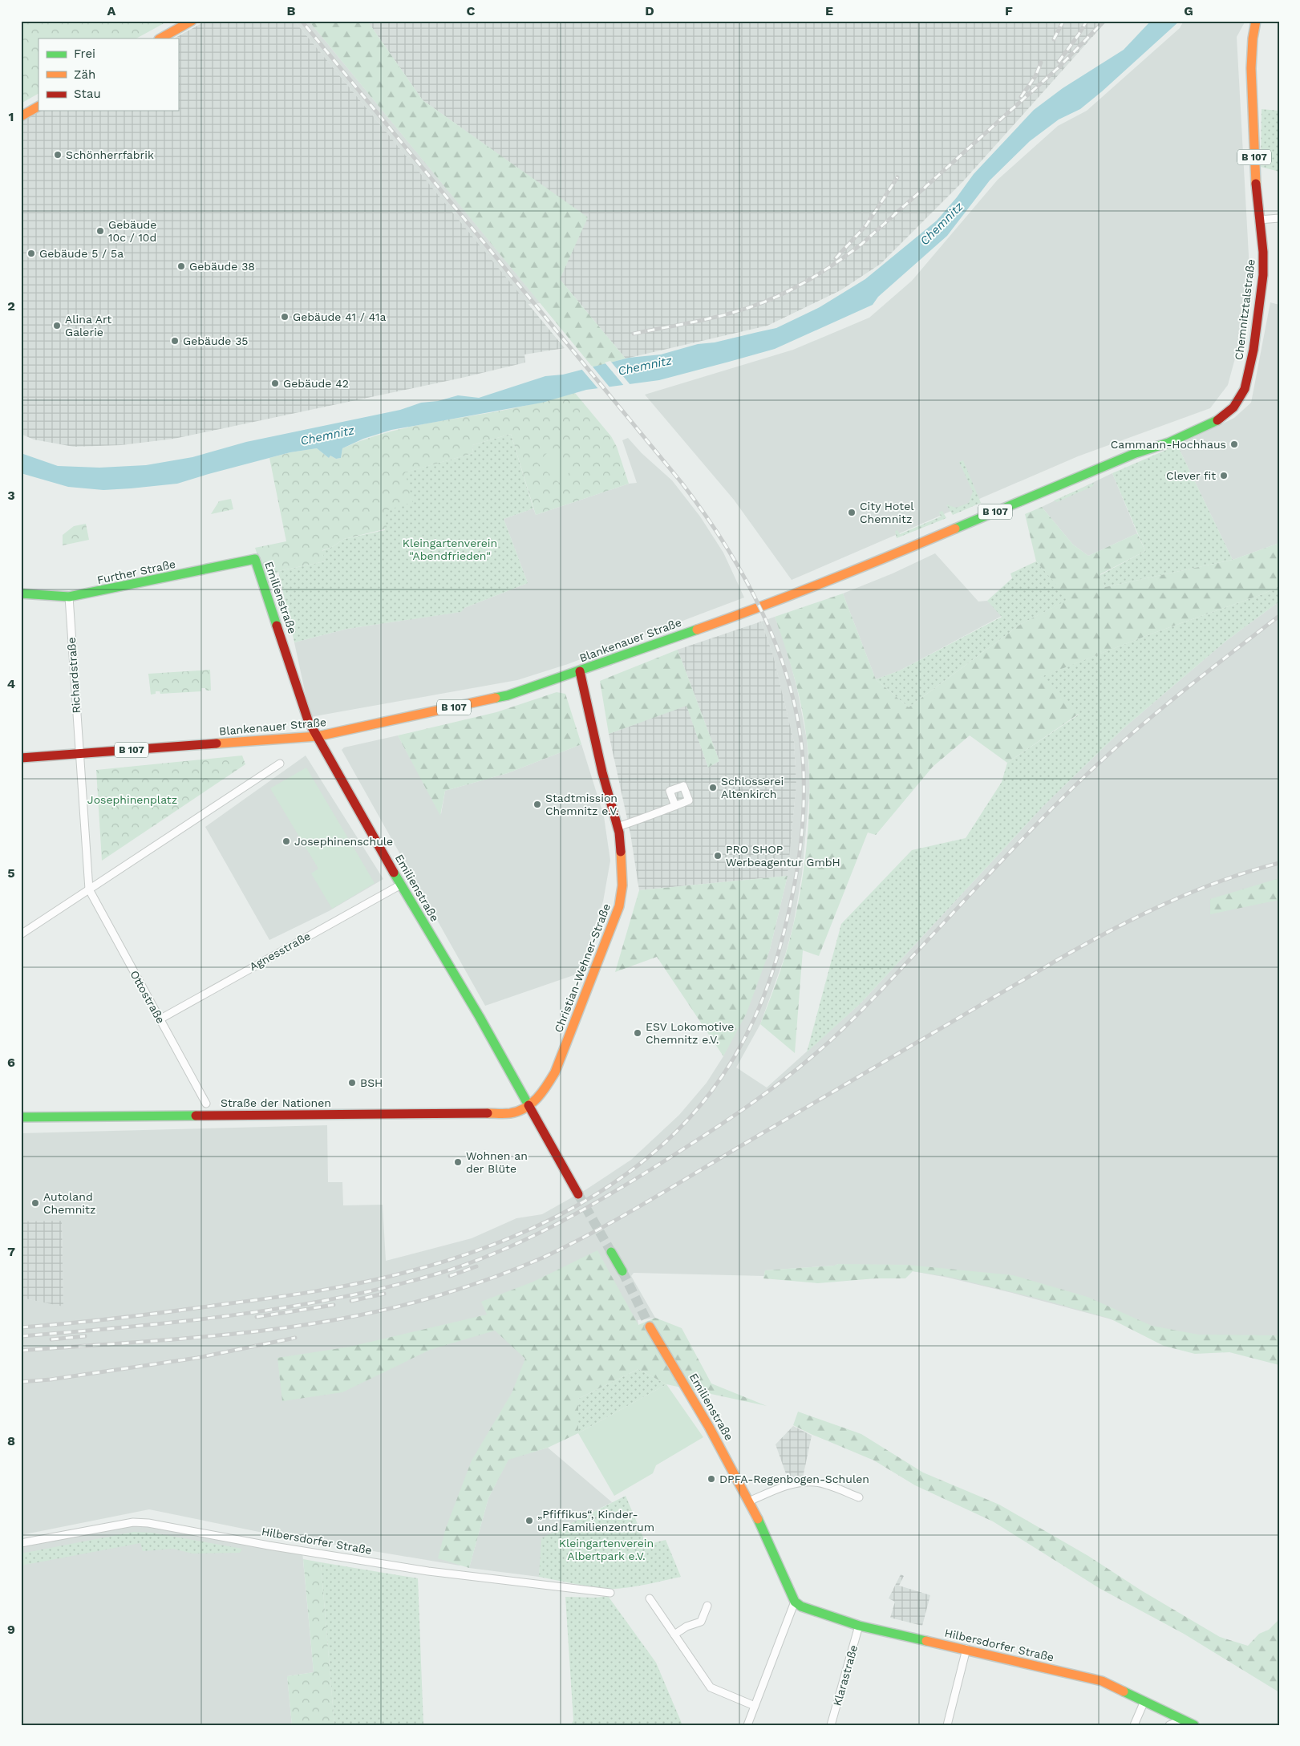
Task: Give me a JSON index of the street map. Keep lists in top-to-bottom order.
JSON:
{
  "streets": {
    "main road": [
      "B 107",
      "Chemnitztalstraße",
      "Further Straße",
      "Emilienstraße",
      "Blankenauer Straße",
      "Christian-Wehner-Straße",
      "Straße der Nationen",
      "Hilbersdorfer Straße"
    ],
    "street": [
      "Richardstraße",
      "Agnesstraße",
      "Ottostraße",
      "Klarastraße"
    ]
  },
  "crossings": [
    ["Chemnitztalstraße", "Blankenauer Straße"],
    ["Further Straße", "Emilienstraße"],
    ["Further Straße", "Richardstraße"],
    ["Emilienstraße", "Blankenauer Straße"],
    ["Emilienstraße", "Agnesstraße"],
    ["Emilienstraße", "Christian-Wehner-Straße"],
    ["Emilienstraße", "Straße der Nationen"],
    ["Emilienstraße", "Hilbersdorfer Straße"],
    ["Blankenauer Straße", "Richardstraße"],
    ["Blankenauer Straße", "Christian-Wehner-Straße"],
    ["Agnesstraße", "Ottostraße"],
    ["Christian-Wehner-Straße", "Straße der Nationen"],
    ["Hilbersdorfer Straße", "Klarastraße"]
  ],
  "water": ["Chemnitz"],
  "parks": ["Kleingartenverein \"Abendfrieden\"", "Josephinenplatz", "Kleingartenverein Albertpark e.V."],
  "places": [
    "Schönherrfabrik",
    "Gebäude 10c / 10d",
    "Gebäude 5 / 5a",
    "Gebäude 38",
    "Gebäude 41 / 41a",
    "Alina Art Galerie",
    "Gebäude 35",
    "Gebäude 42",
    "Cammann-Hochhaus",
    "Clever fit",
    "City Hotel Chemnitz",
    "Schlosserei Altenkirch",
    "Stadtmission Chemnitz e.V.",
    "Josephinenschule",
    "PRO SHOP Werbeagentur GmbH",
    "ESV Lokomotive Chemnitz e.V.",
    "BSH",
    "Wohnen an der Blüte",
    "Autoland Chemnitz",
    "DPFA-Regenbogen-Schulen",
    "„Pfiffikus“, Kinder- und Familienzentrum"
  ],
  "legend": ["Frei", "Zäh", "Stau"],
  "grid": {
    "columns": [
      "A",
      "B",
      "C",
      "D",
      "E",
      "F",
      "G"
    ],
    "rows": [
      "1",
      "2",
      "3",
      "4",
      "5",
      "6",
      "7",
      "8",
      "9"
    ]
  }
}
